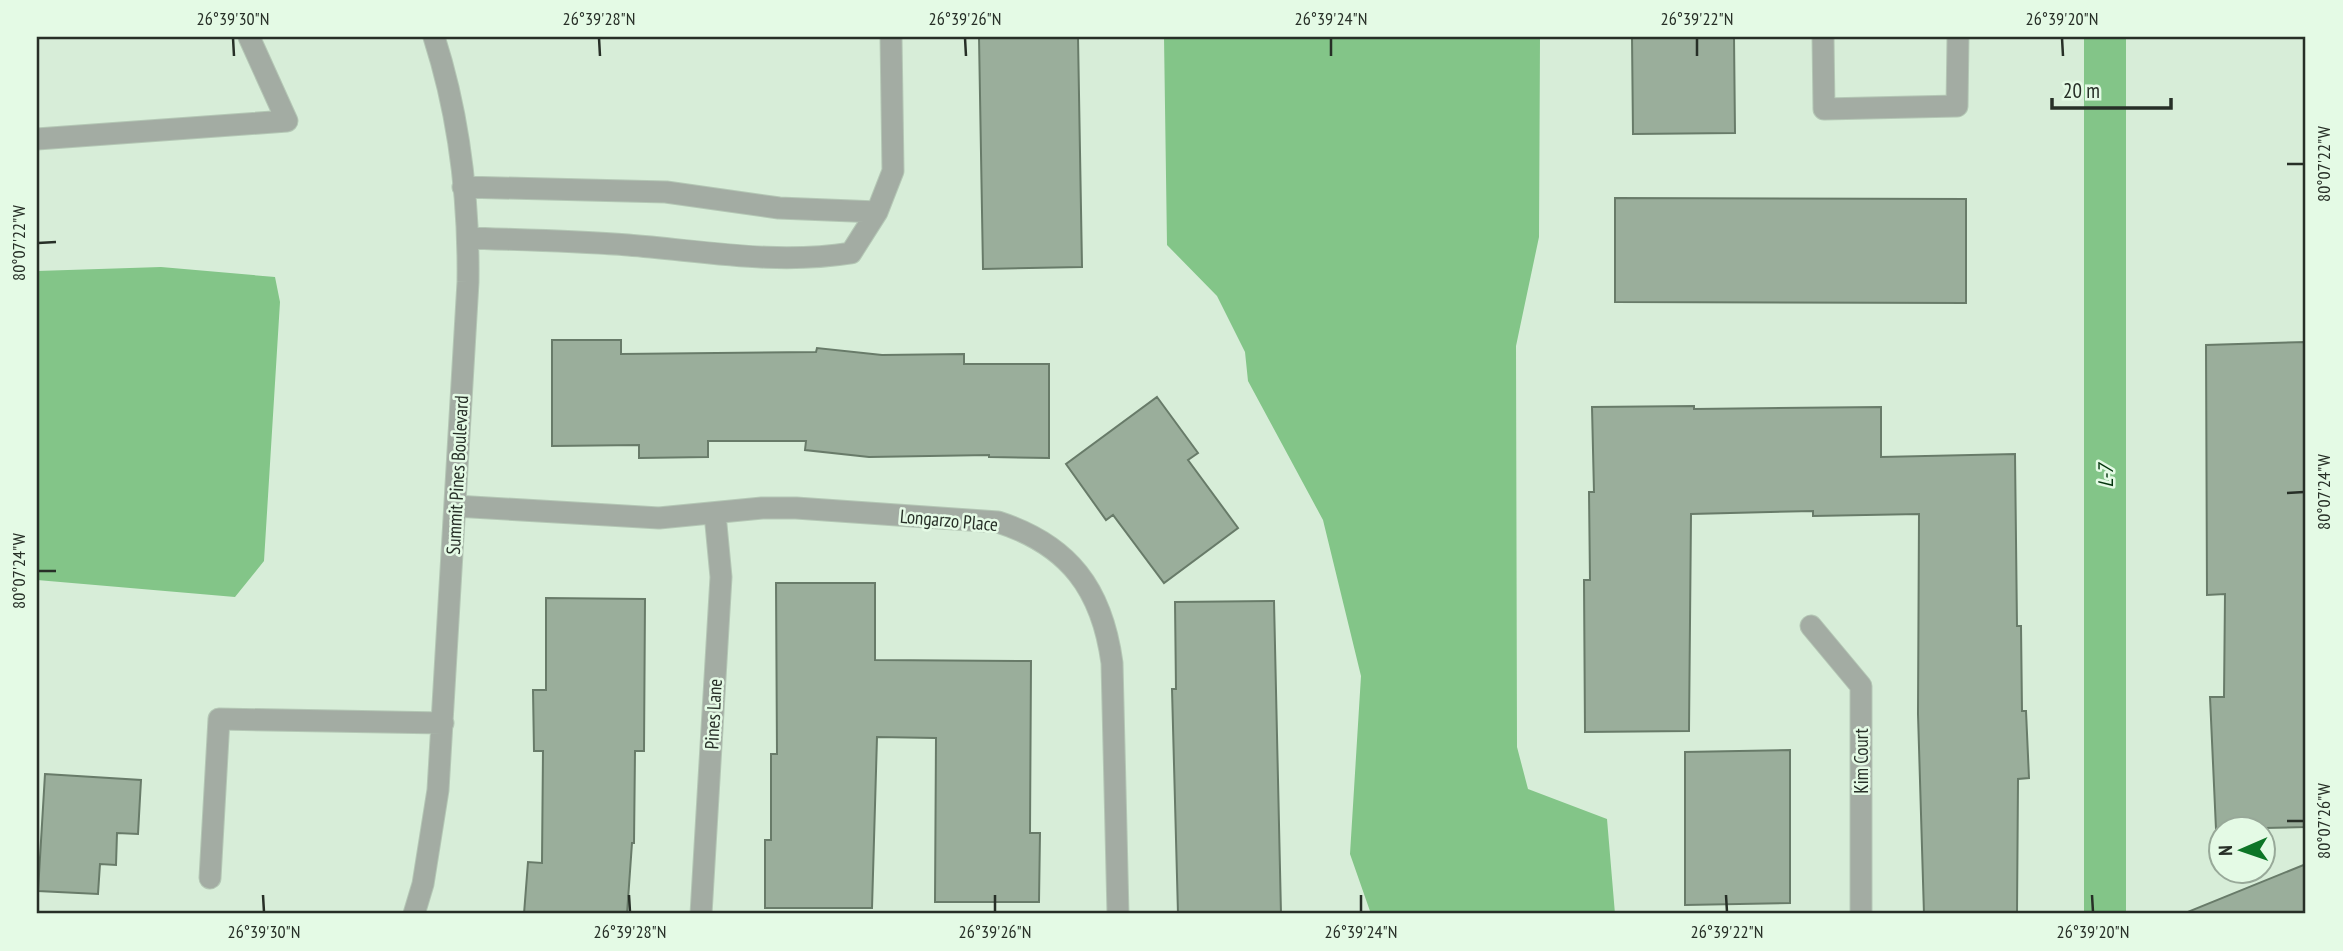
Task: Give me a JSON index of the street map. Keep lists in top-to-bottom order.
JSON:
{
  "streets": {
    "street": [
      "Summit Pines Boulevard",
      "Longarzo Place",
      "Pines Lane",
      "Kim Court"
    ]
  },
  "crossings": [
    ["Summit Pines Boulevard", "Longarzo Place"],
    ["Longarzo Place", "Pines Lane"]
  ],
  "water": ["L-7"],
  "scale_bar": "20 m",
  "north": "left",
  "coordinates": [
    "26°39'30\"N",
    "26°39'28\"N",
    "26°39'26\"N",
    "26°39'24\"N",
    "26°39'22\"N",
    "26°39'20\"N",
    "80°07'22\"W",
    "80°07'24\"W",
    "80°07'26\"W"
  ]
}
